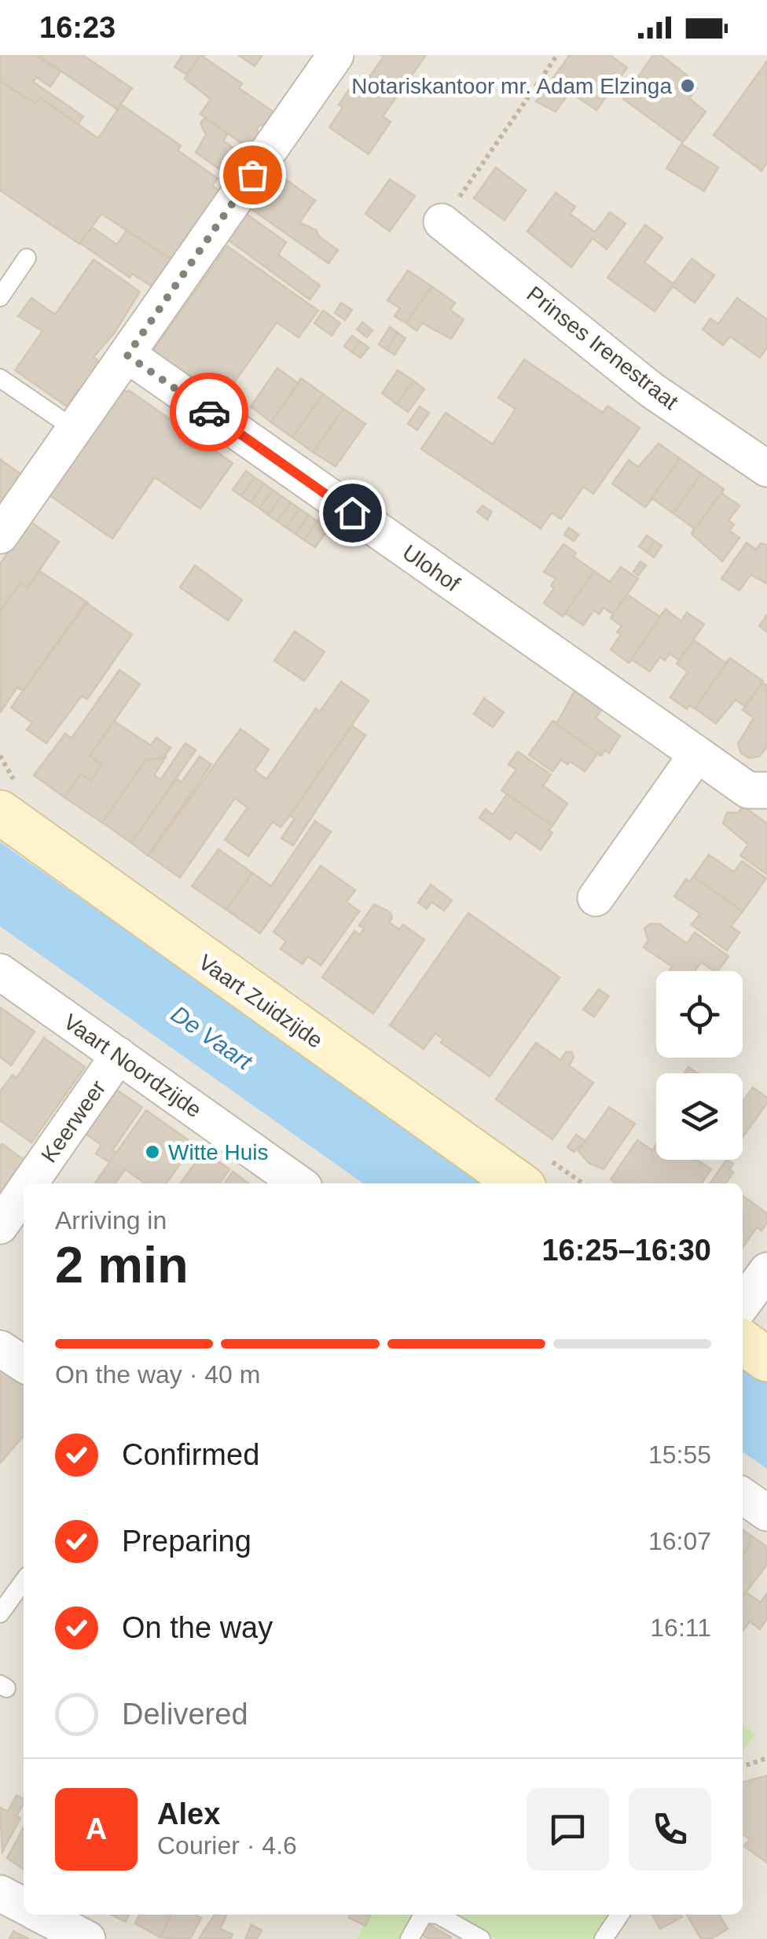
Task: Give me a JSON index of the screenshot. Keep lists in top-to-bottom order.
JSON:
{
  "streets": {
    "main road": ["Vaart Zuidzijde"],
    "street": [
      "Prinses Irenestraat",
      "Ulohof",
      "Vaart Noordzijde",
      "Keerweer"
    ]
  },
  "crossings": [
    ["Vaart Noordzijde", "Keerweer"]
  ],
  "water": ["De Vaart"],
  "places": ["Notariskantoor mr. Adam Elzinga", "Witte Huis"],
  "page": {
    "status": "16:23",
    "heading": ["2 min", "Arriving in", "16:25–16:30"],
    "panel": ["Alex", "Courier · 4.6"],
    "bar": "On the way · 40 m",
    "list": [
      ["Confirmed", "15:55"],
      ["Preparing", "16:07"],
      ["On the way", "16:11"],
      "Delivered"
    ],
    "round": "A"
  }
}
